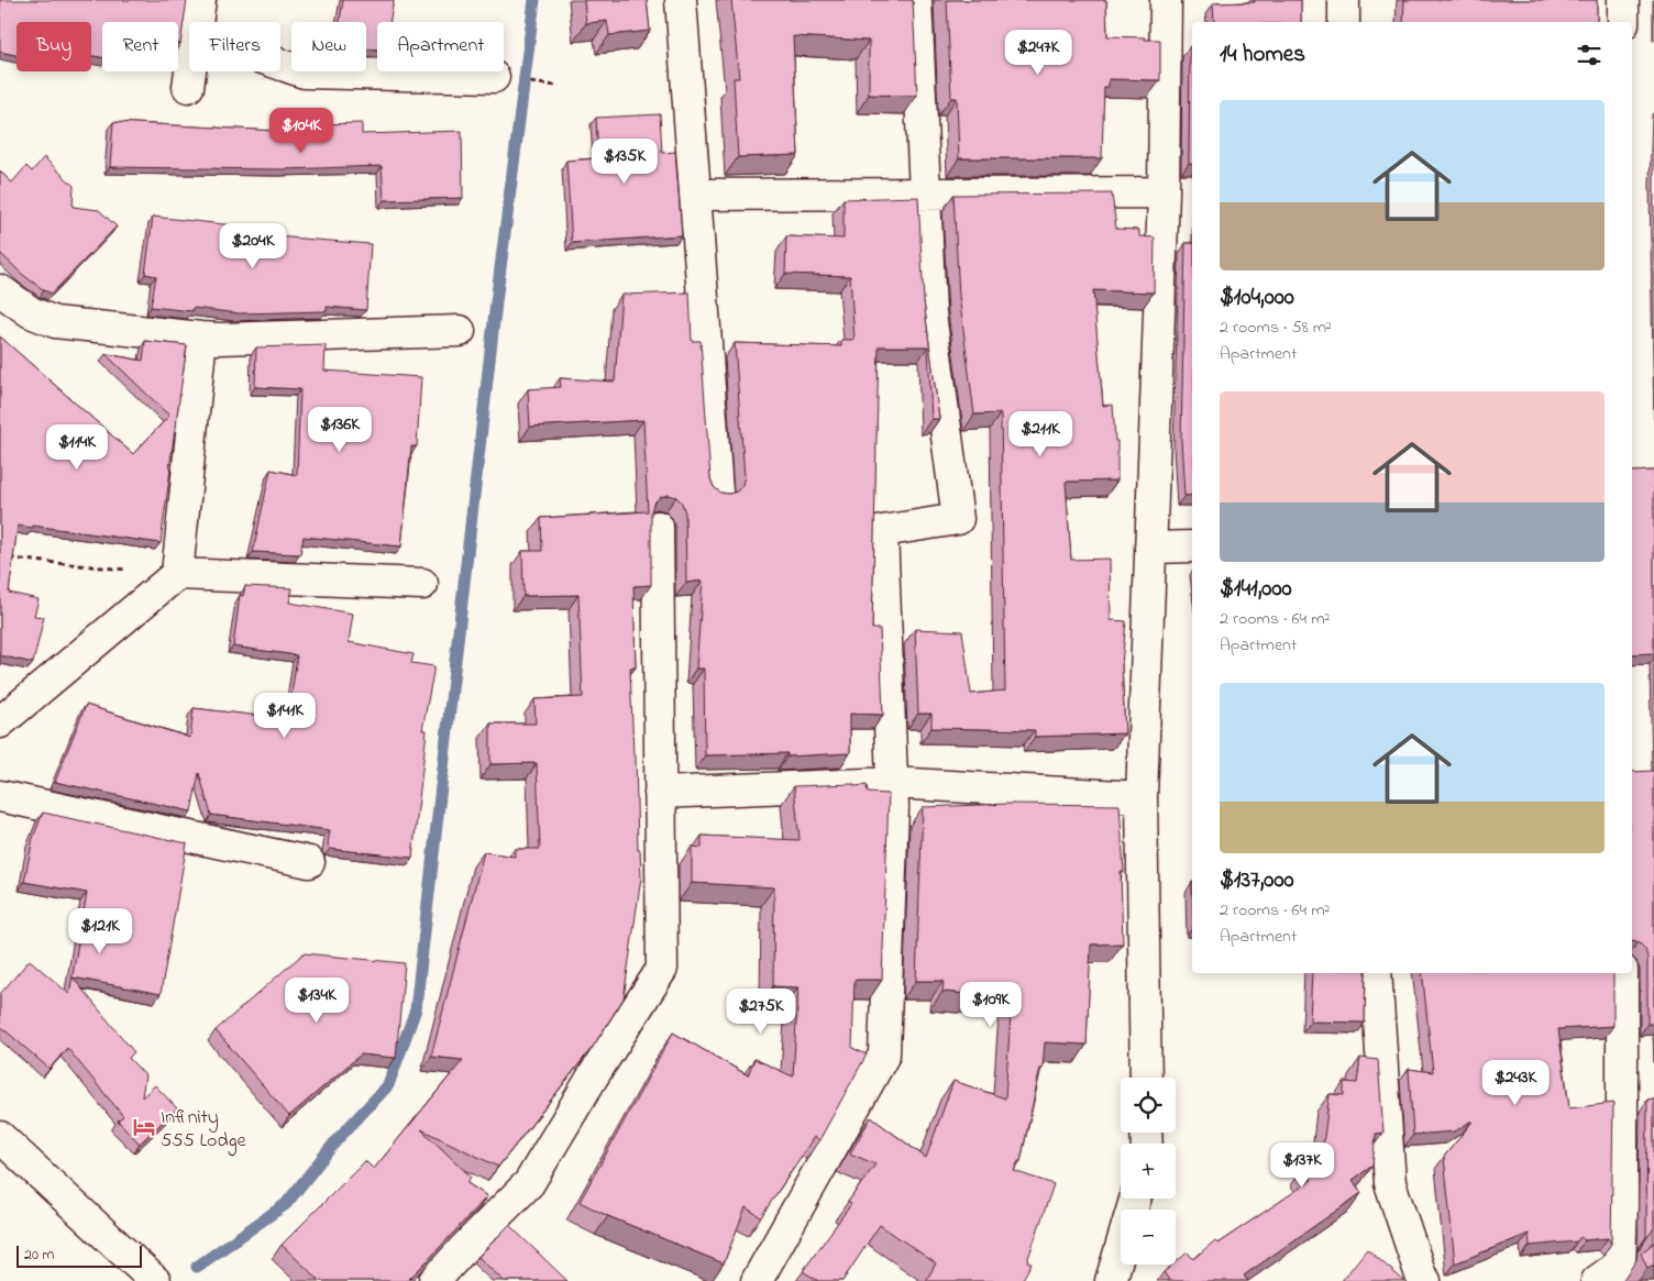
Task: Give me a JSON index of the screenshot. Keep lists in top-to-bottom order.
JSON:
{
  "places": {
    "hotel": ["Infinity 555 Lodge"]
  },
  "scale_bar": "20 m",
  "page": {
    "chip": [
      "Buy",
      "Rent",
      "Filters",
      "New",
      "Apartment"
    ],
    "heading": "14 homes",
    "price": [
      "$247K",
      "$104K",
      "$135K",
      "$204K",
      "$136K",
      "$211K",
      "$114K",
      "$141K",
      "$121K",
      "$134K",
      "$109K",
      "$275K",
      "$243K",
      "$137K"
    ],
    "list": [
      {
        "name": "$104,000",
        "note": "2 rooms · 58 m² · Apartment"
      },
      {
        "name": "$141,000",
        "note": "2 rooms · 64 m² · Apartment"
      },
      {
        "name": "$137,000",
        "note": "2 rooms · 64 m² · Apartment"
      }
    ],
    "map_buttons": ["+", "−"],
    "scale": "20 m"
  }
}
